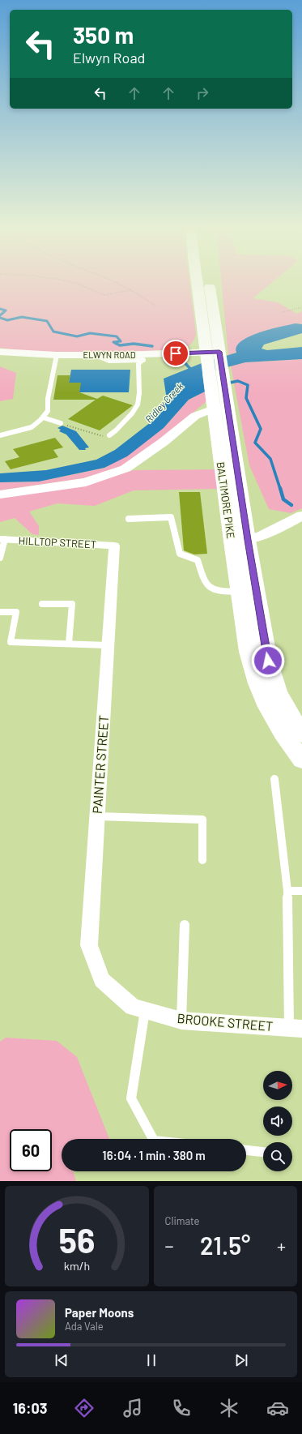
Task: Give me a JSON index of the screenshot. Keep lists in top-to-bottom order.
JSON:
{
  "streets": {
    "main road": ["BALTIMORE PIKE"],
    "street": [
      "ELWYN ROAD",
      "HILLTOP STREET",
      "PAINTER STREET",
      "BROOKE STREET"
    ]
  },
  "crossings": [
    ["ELWYN ROAD", "BALTIMORE PIKE"],
    ["HILLTOP STREET", "PAINTER STREET"],
    ["PAINTER STREET", "BROOKE STREET"]
  ],
  "water": ["Ridley Creek"],
  "north": "right",
  "page": {
    "turn": ["350 m", "Elwyn Road"],
    "limit": "60",
    "trip": "16:04 · 1 min · 380 m",
    "tile": "Climate",
    "heat": ["−", "21.5°", "+"],
    "song": ["Paper Moons", "Ada Vale"],
    "tabs": "16:03",
    "gauge": ["56", "km/h"]
  }
}
